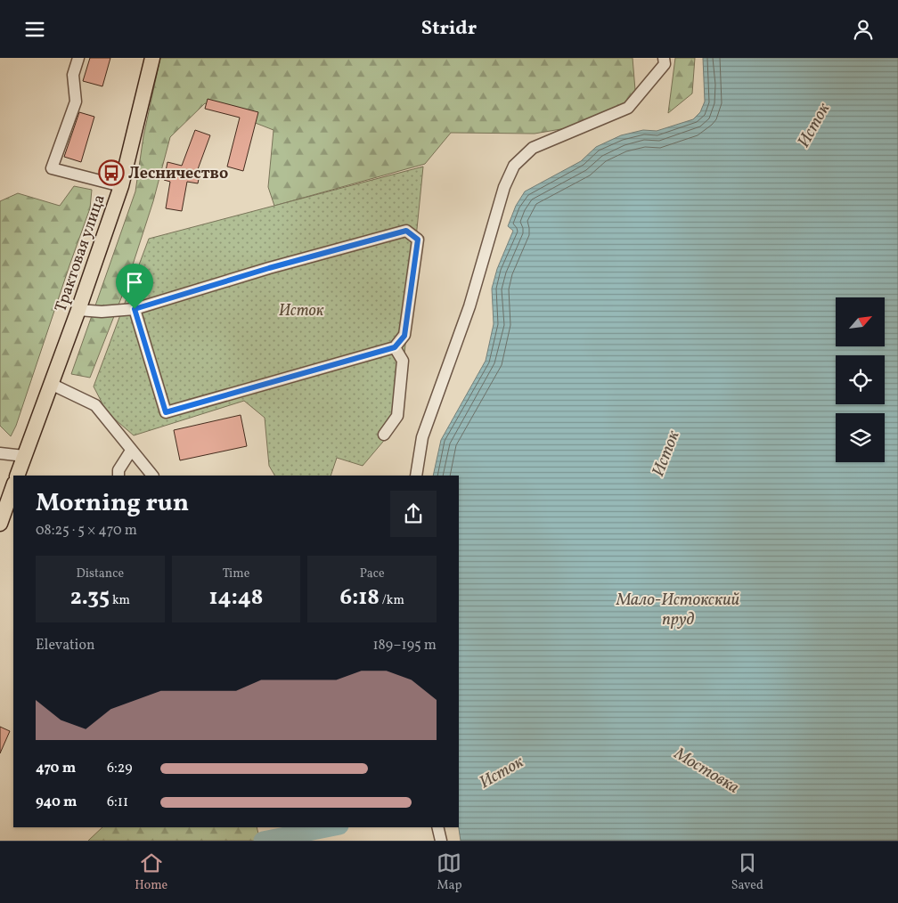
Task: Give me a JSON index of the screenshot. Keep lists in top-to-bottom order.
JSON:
{
  "streets": {
    "main road": ["Трактовая улица"]
  },
  "water": ["Исток", "Мало-Истокский пруд", "Мостовка"],
  "parks": ["Исток"],
  "places": {
    "bus stop": ["Лесничество"]
  },
  "north": "top right",
  "page": {
    "header": "Stridr",
    "heading": ["Morning run", "08:25 · 5 × 470 m"],
    "stats": [
      ["Distance", "2.35 km"],
      ["Time", "14:48"],
      ["Pace", "6:18 /km"]
    ],
    "chart": ["Elevation", "189–195 m"],
    "list": [
      {
        "name": "470 m",
        "note": "6:29"
      },
      {
        "name": "940 m",
        "note": "6:11"
      }
    ],
    "tabs": ["Home", "Map", "Saved"]
  }
}
